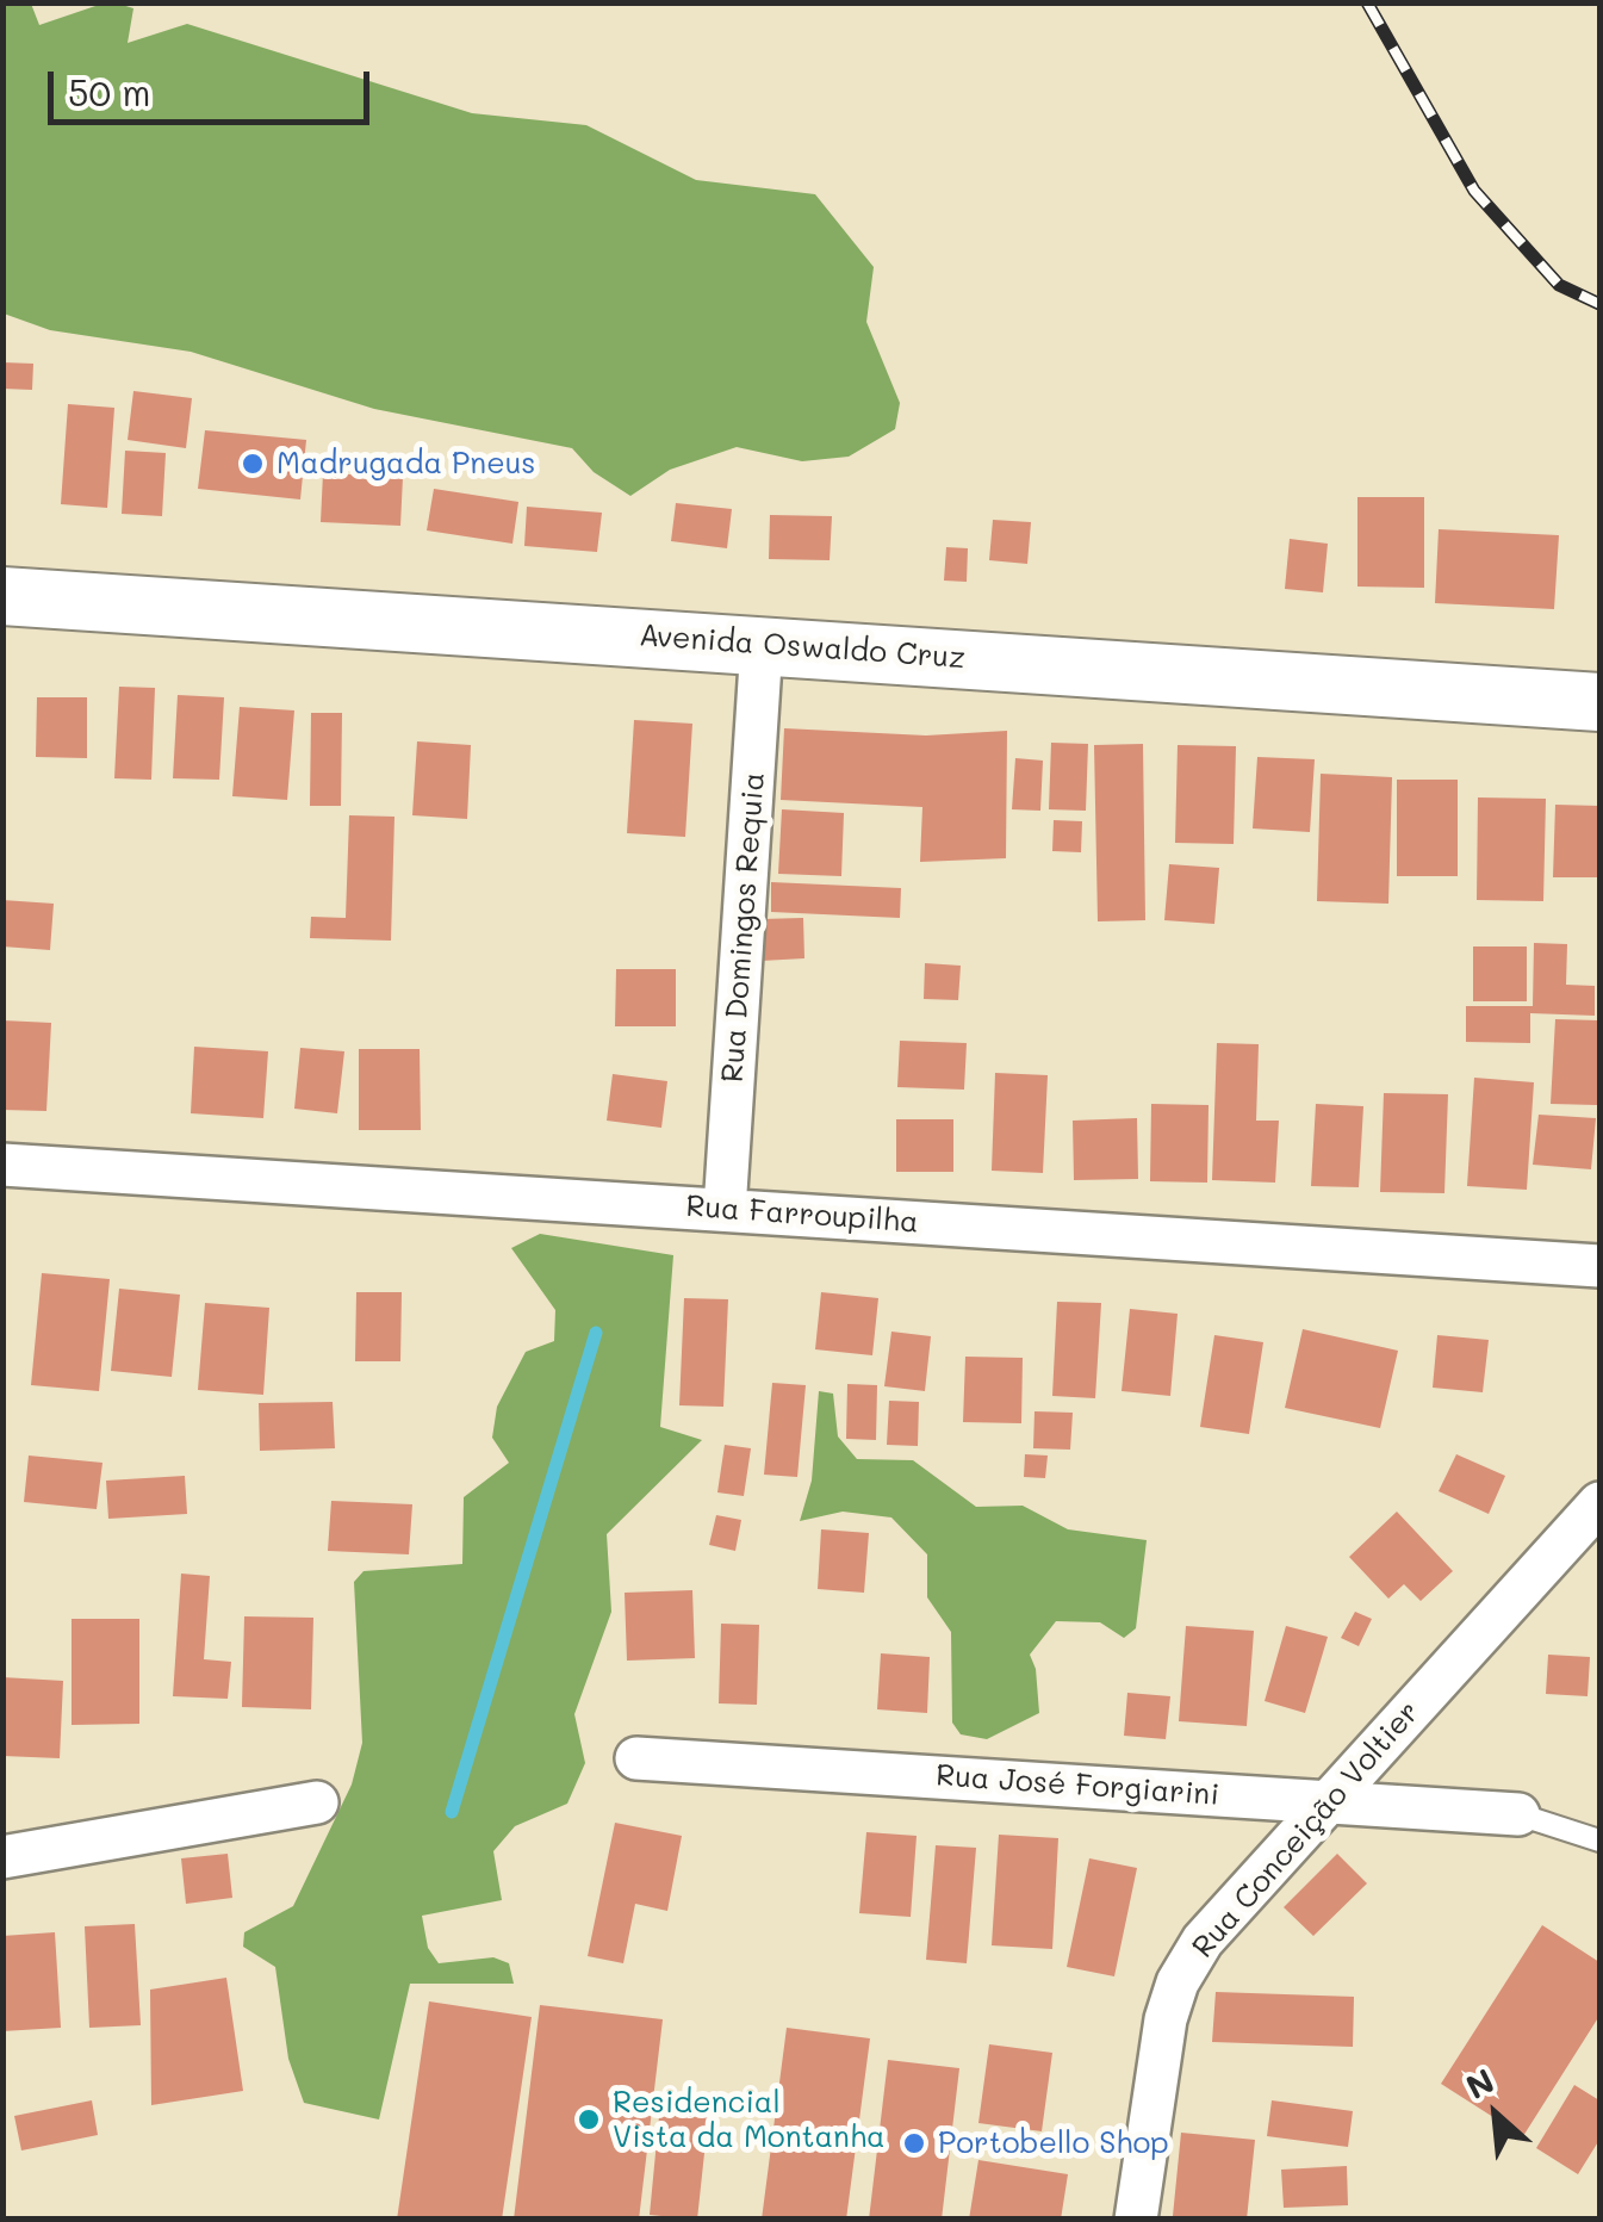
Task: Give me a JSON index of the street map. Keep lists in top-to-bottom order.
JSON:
{
  "streets": {
    "street": [
      "Avenida Oswaldo Cruz",
      "Rua Domingos Requia",
      "Rua Farroupilha",
      "Rua José Forgiarini",
      "Rua Conceição Voltier"
    ]
  },
  "crossings": [
    ["Avenida Oswaldo Cruz", "Rua Domingos Requia"],
    ["Rua Domingos Requia", "Rua Farroupilha"],
    ["Rua José Forgiarini", "Rua Conceição Voltier"]
  ],
  "places": ["Madrugada Pneus", "Residencial Vista da Montanha", "Portobello Shop"],
  "scale_bar": "50 m",
  "north": "top left"
}
